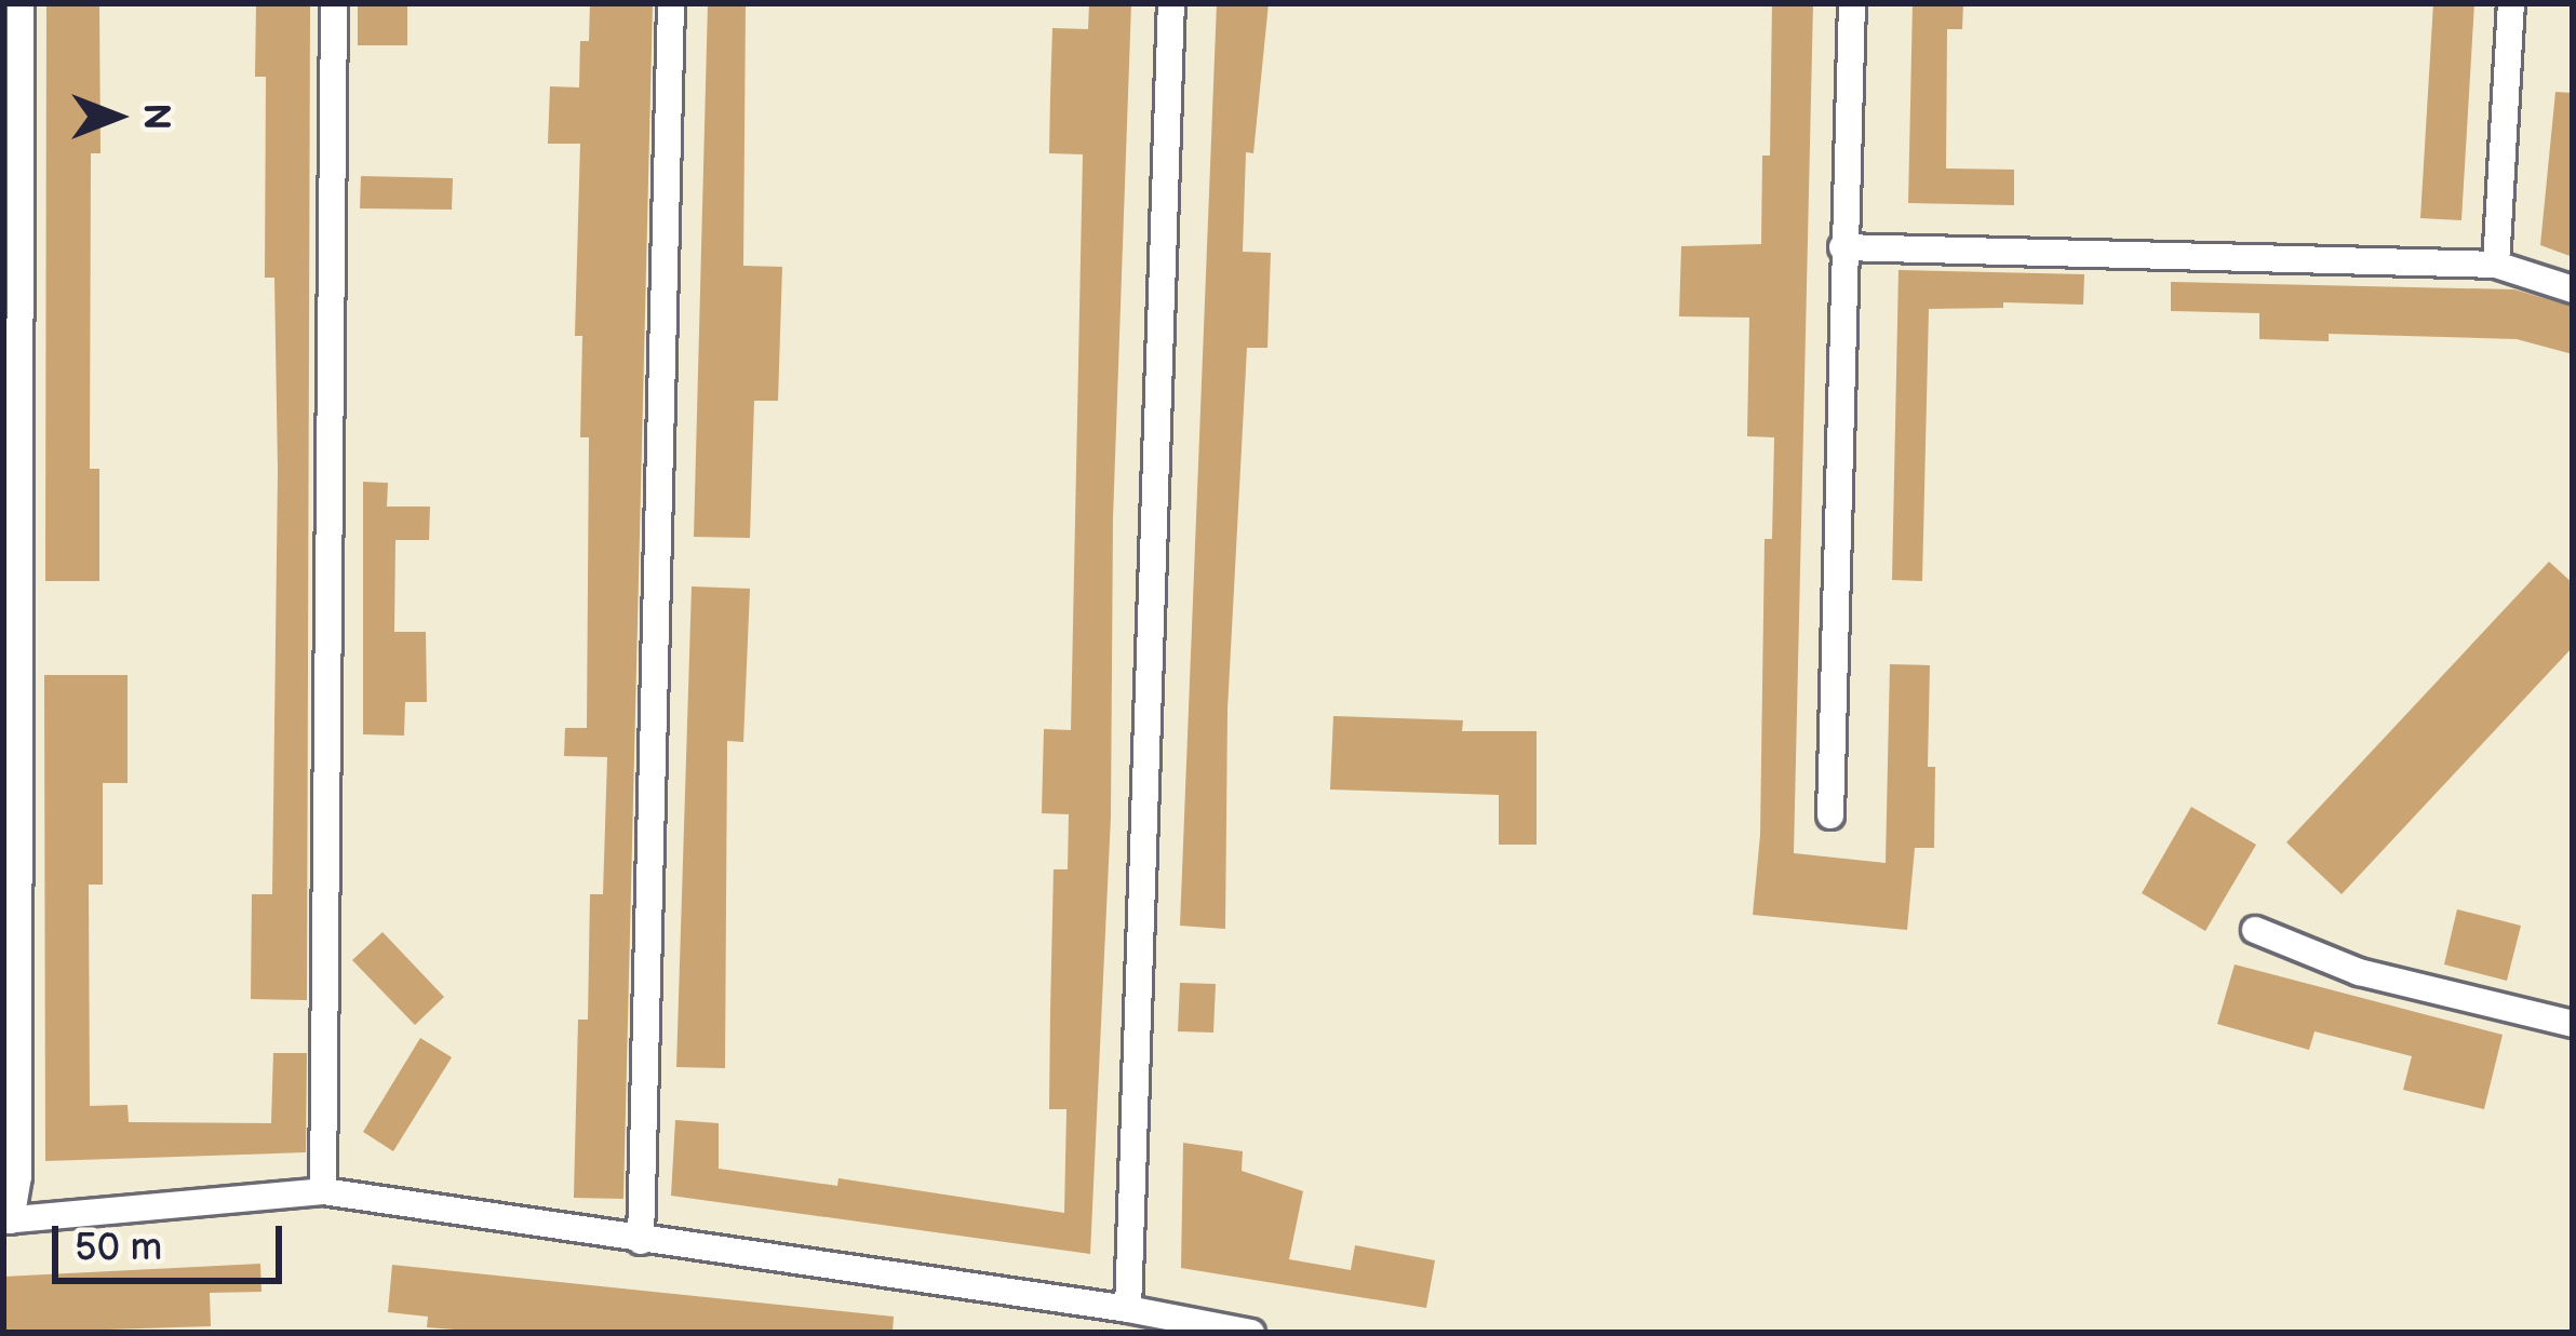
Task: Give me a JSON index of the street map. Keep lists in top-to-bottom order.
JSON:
{
  "scale_bar": "50 m",
  "north": "right"
}
